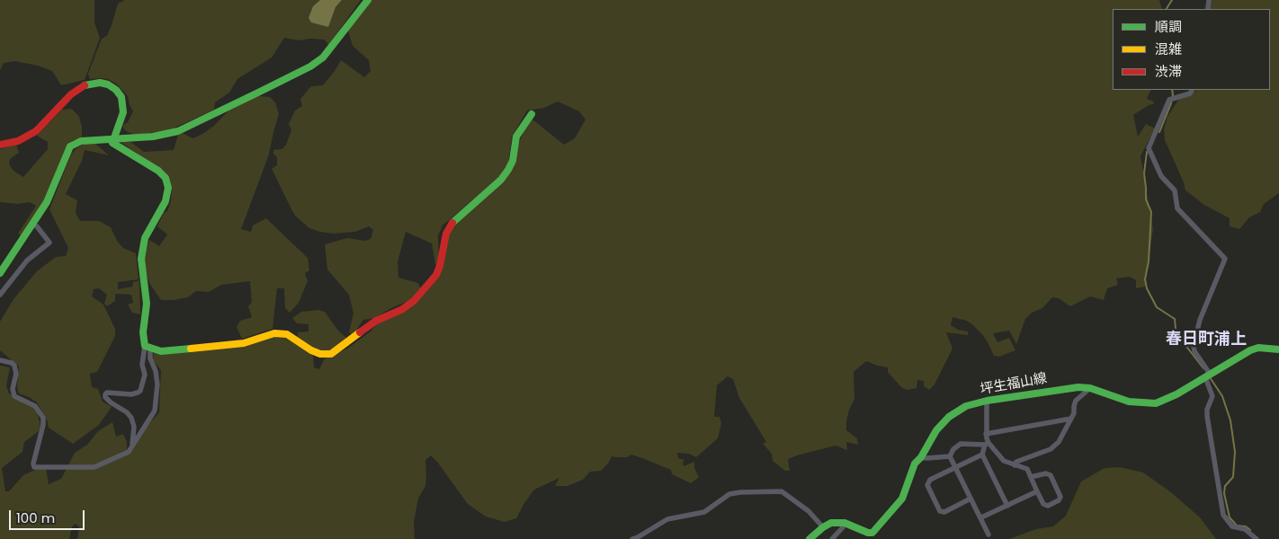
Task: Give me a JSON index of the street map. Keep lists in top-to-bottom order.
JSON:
{
  "streets": {
    "street": ["坪生福山線"]
  },
  "districts": ["春日町浦上"],
  "legend": ["順調", "混雑", "渋滞"],
  "scale_bar": "100 m"
}
